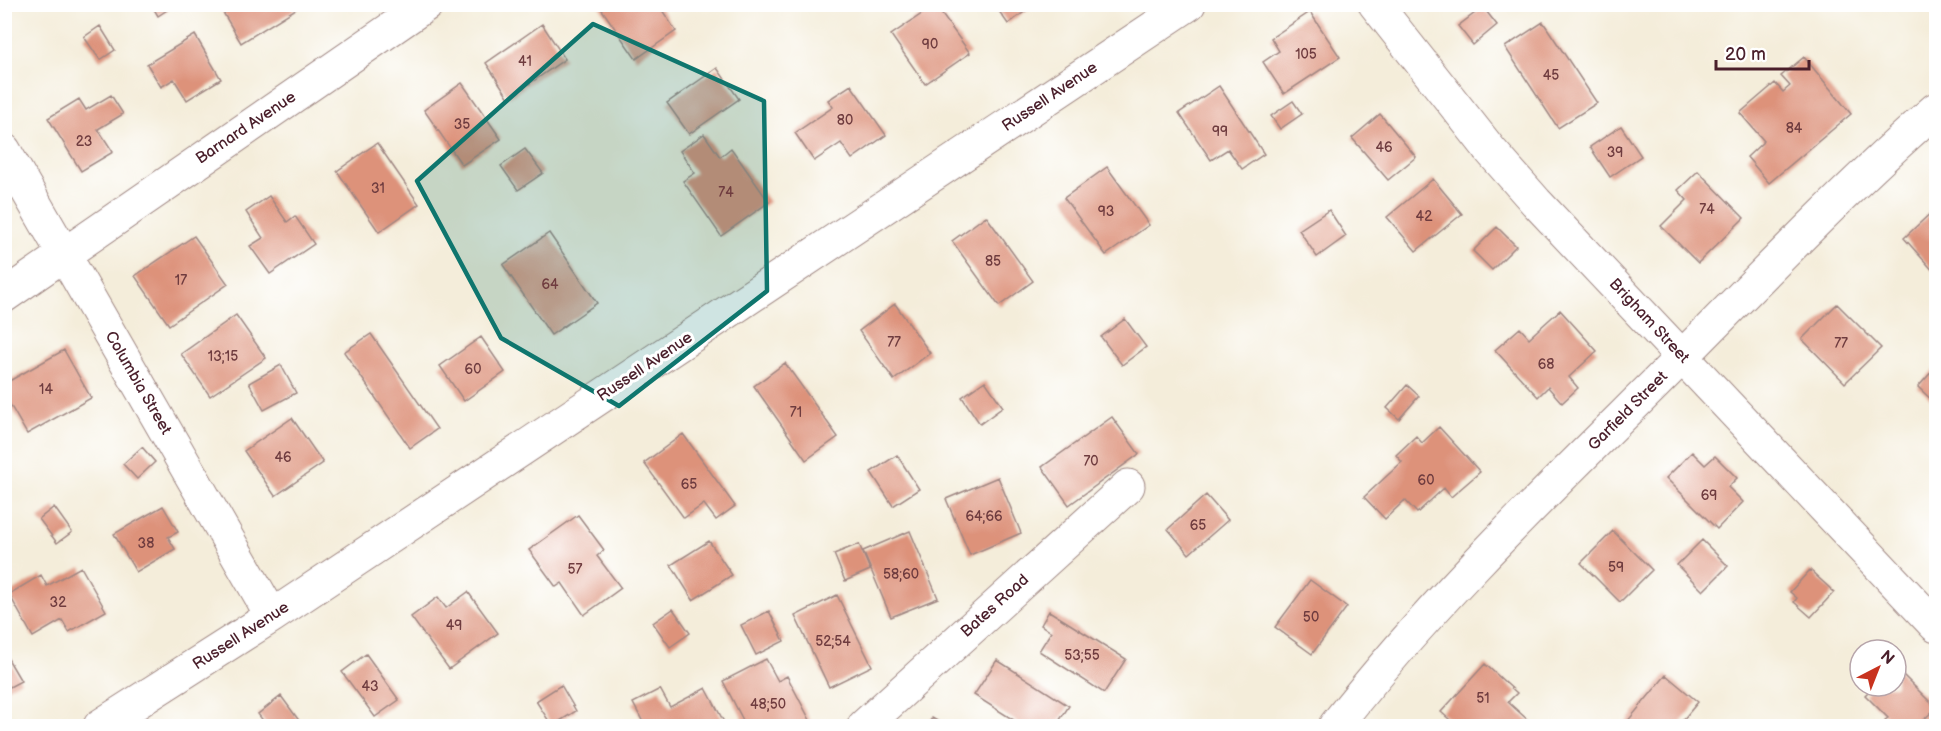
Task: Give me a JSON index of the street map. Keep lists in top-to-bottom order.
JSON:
{
  "streets": {
    "street": [
      "Russell Avenue",
      "Barnard Avenue",
      "Brigham Street",
      "Columbia Street",
      "Garfield Street",
      "Bates Road"
    ]
  },
  "crossings": [
    ["Russell Avenue", "Columbia Street"],
    ["Barnard Avenue", "Columbia Street"],
    ["Brigham Street", "Garfield Street"]
  ],
  "house_numbers": [
    "90",
    "105",
    "41",
    "45",
    "80",
    "35",
    "84",
    "99",
    "23",
    "46",
    "39",
    "31",
    "74",
    "74",
    "93",
    "42",
    "85",
    "17",
    "64",
    "77",
    "77",
    "13;15",
    "68",
    "60",
    "14",
    "71",
    "46",
    "70",
    "60",
    "65",
    "69",
    "64;66",
    "65",
    "38",
    "59",
    "57",
    "58;60",
    "32",
    "50",
    "49",
    "52;54",
    "53;55",
    "43",
    "51",
    "48;50"
  ],
  "scale_bar": "20 m",
  "north": "top right"
}
